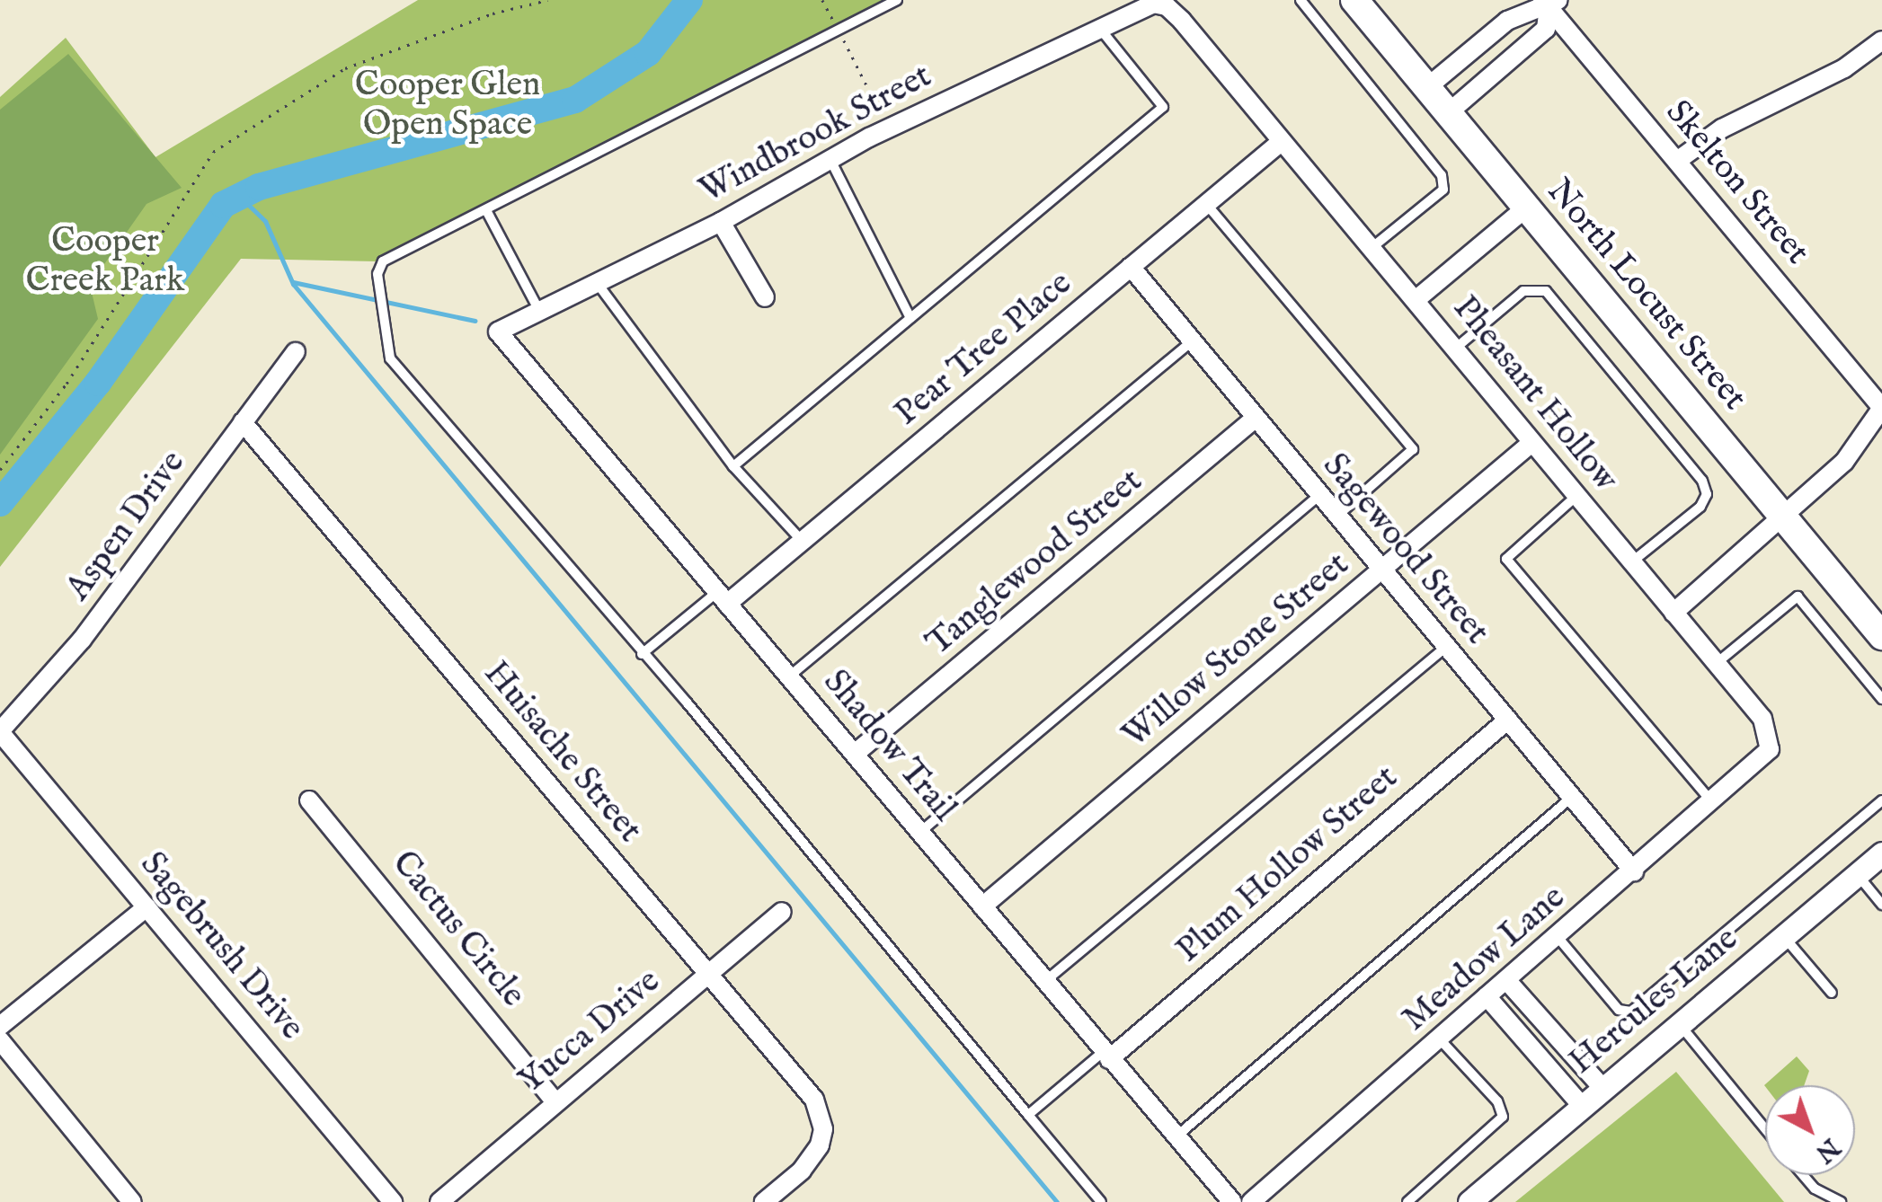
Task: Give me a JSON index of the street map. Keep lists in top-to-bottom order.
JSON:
{
  "streets": {
    "main road": ["North Locust Street"],
    "street": [
      "Windbrook Street",
      "Skelton Street",
      "Pear Tree Place",
      "Pheasant Hollow",
      "Aspen Drive",
      "Sagewood Street",
      "Tanglewood Street",
      "Willow Stone Street",
      "Shadow Trail",
      "Huisache Street",
      "Plum Hollow Street",
      "Cactus Circle",
      "Sagebrush Drive",
      "Meadow Lane",
      "Hercules Lane",
      "Yucca Drive"
    ]
  },
  "crossings": [
    ["Windbrook Street", "Pheasant Hollow"],
    ["Windbrook Street", "Shadow Trail"],
    ["Pear Tree Place", "Pheasant Hollow"],
    ["Pear Tree Place", "Sagewood Street"],
    ["Pear Tree Place", "Shadow Trail"],
    ["Pheasant Hollow", "Willow Stone Street"],
    ["Pheasant Hollow", "Meadow Lane"],
    ["Aspen Drive", "Huisache Street"],
    ["Aspen Drive", "Sagebrush Drive"],
    ["Sagewood Street", "Tanglewood Street"],
    ["Sagewood Street", "Willow Stone Street"],
    ["Sagewood Street", "Plum Hollow Street"],
    ["Sagewood Street", "Meadow Lane"],
    ["Tanglewood Street", "Shadow Trail"],
    ["Willow Stone Street", "Shadow Trail"],
    ["Shadow Trail", "Plum Hollow Street"],
    ["Huisache Street", "Yucca Drive"],
    ["Cactus Circle", "Yucca Drive"]
  ],
  "parks": ["Cooper Glen Open Space", "Cooper Creek Park"],
  "north": "bottom right"
}
